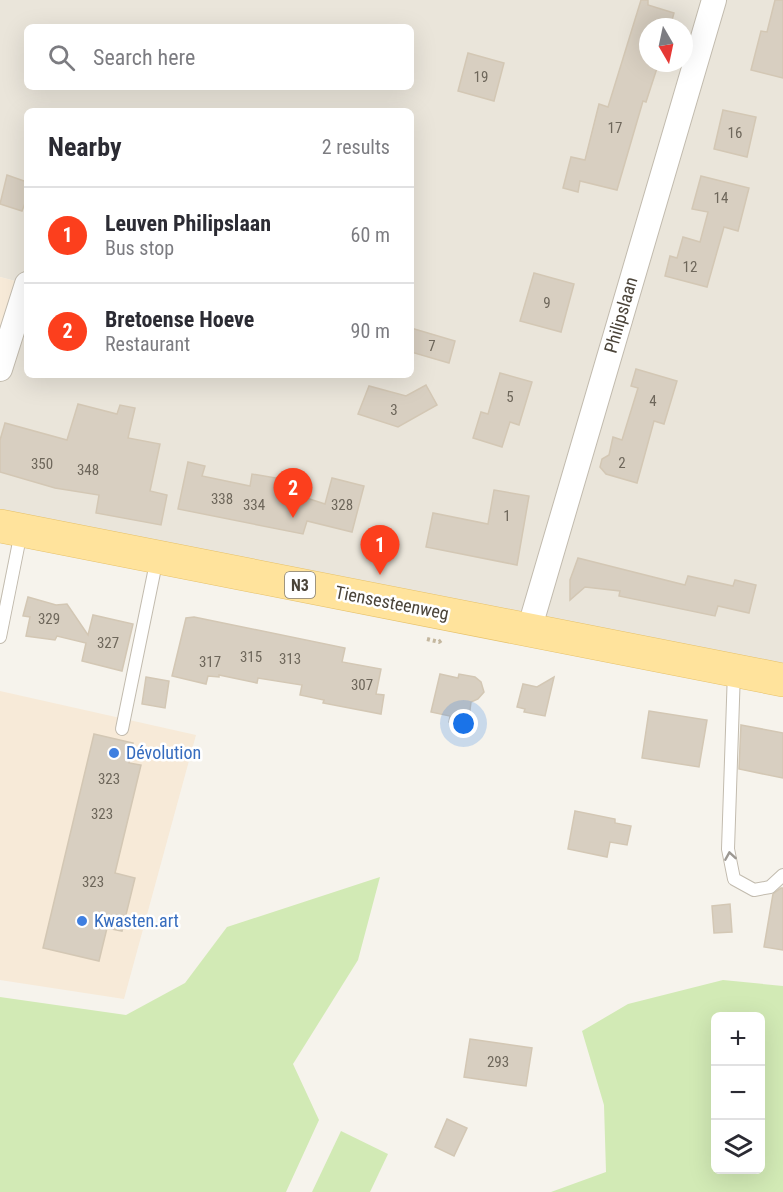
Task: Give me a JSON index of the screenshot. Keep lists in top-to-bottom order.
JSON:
{
  "streets": {
    "main road": ["N3", "Tiensesteenweg"],
    "street": ["Philipslaan"]
  },
  "crossings": [
    ["Philipslaan", "Tiensesteenweg"]
  ],
  "places": ["Dévolution", "Kwasten.art"],
  "house_numbers": [
    "19",
    "17",
    "16",
    "14",
    "12",
    "9",
    "7",
    "5",
    "4",
    "3",
    "2",
    "350",
    "348",
    "338",
    "334",
    "328",
    "1",
    "329",
    "327",
    "315",
    "313",
    "317",
    "307",
    "323",
    "323",
    "323",
    "293"
  ],
  "north": "bottom",
  "page": {
    "search": "Search here",
    "heading": ["Nearby", "2 results"],
    "list": [
      {
        "mark": "1",
        "name": "Leuven Philipslaan",
        "note": "Bus stop",
        "value": "60 m"
      },
      {
        "mark": "2",
        "name": "Bretoense Hoeve",
        "note": "Restaurant",
        "value": "90 m"
      }
    ],
    "pins": ["2", "1"],
    "map_buttons": ["+", "−"]
  }
}
